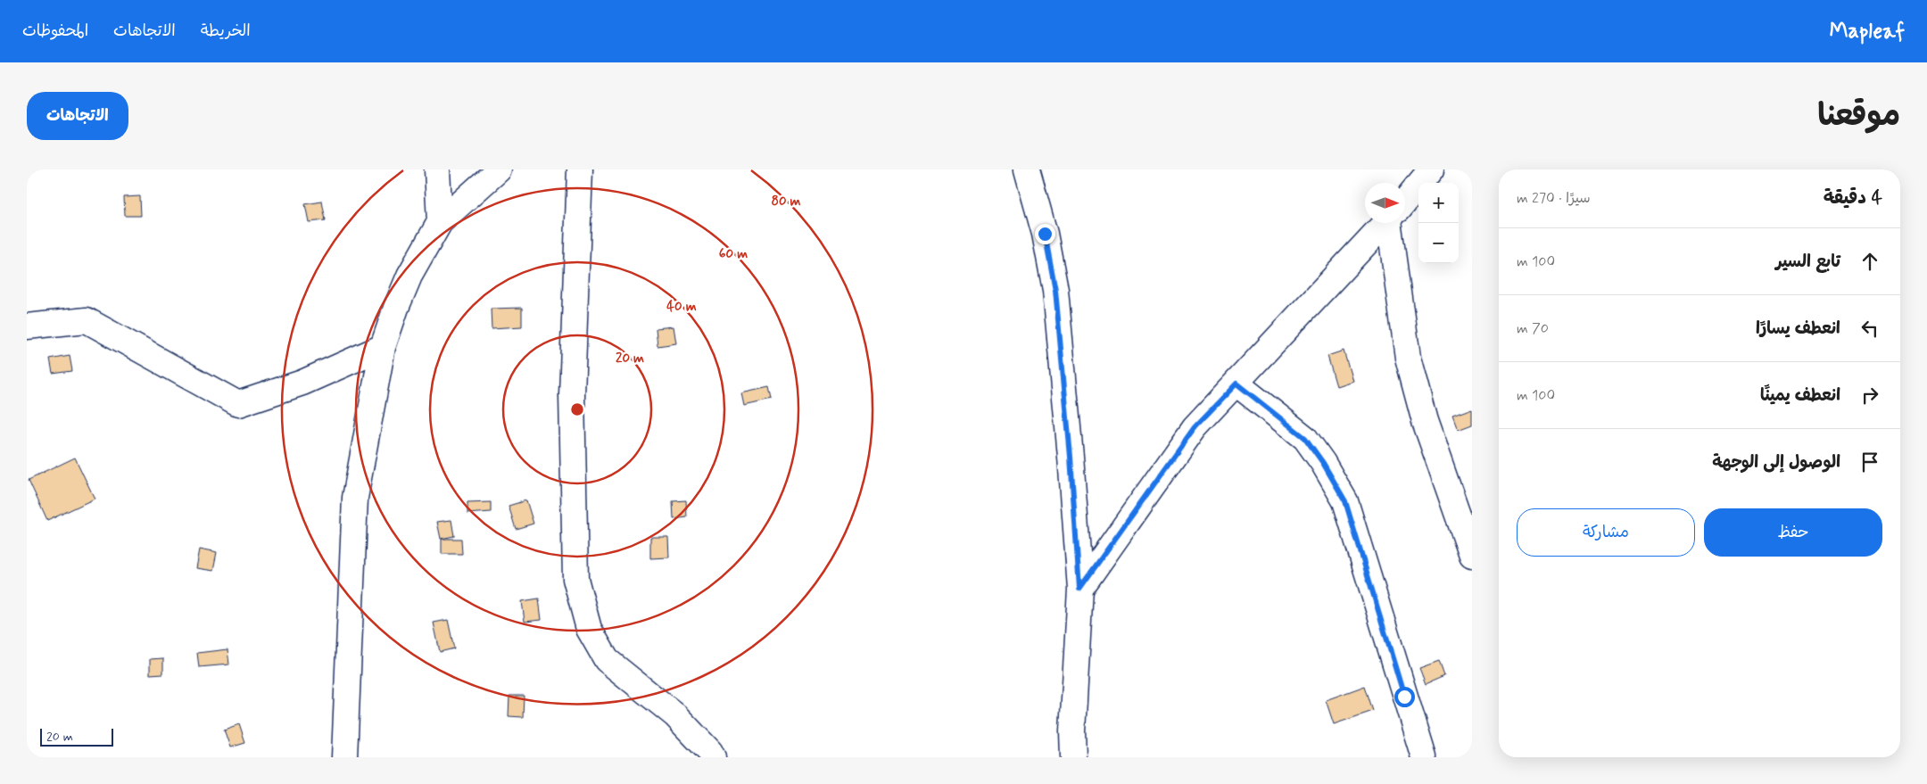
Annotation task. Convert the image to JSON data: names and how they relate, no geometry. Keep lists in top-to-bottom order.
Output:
{
  "scale_bar": "20 m",
  "north": "right",
  "page": {
    "header": "Mapleaf",
    "nav": ["الخريطة", "الاتجاهات", "المحفوظات"],
    "title": "موقعنا",
    "buttons": [
      "الاتجاهات",
      ["حفظ", "مشاركة"]
    ],
    "heading": ["4 دقيقة", "سيرًا · 270 m"],
    "map_buttons": ["+", "−"],
    "list": [
      ["تابع السير", "100 m"],
      ["انعطف يسارًا", "70 m"],
      ["انعطف يمينًا", "100 m"],
      "الوصول إلى الوجهة"
    ],
    "scale": "20 m"
  },
  "rings": [
    "80 m",
    "60 m",
    "40 m",
    "20 m"
  ]
}
